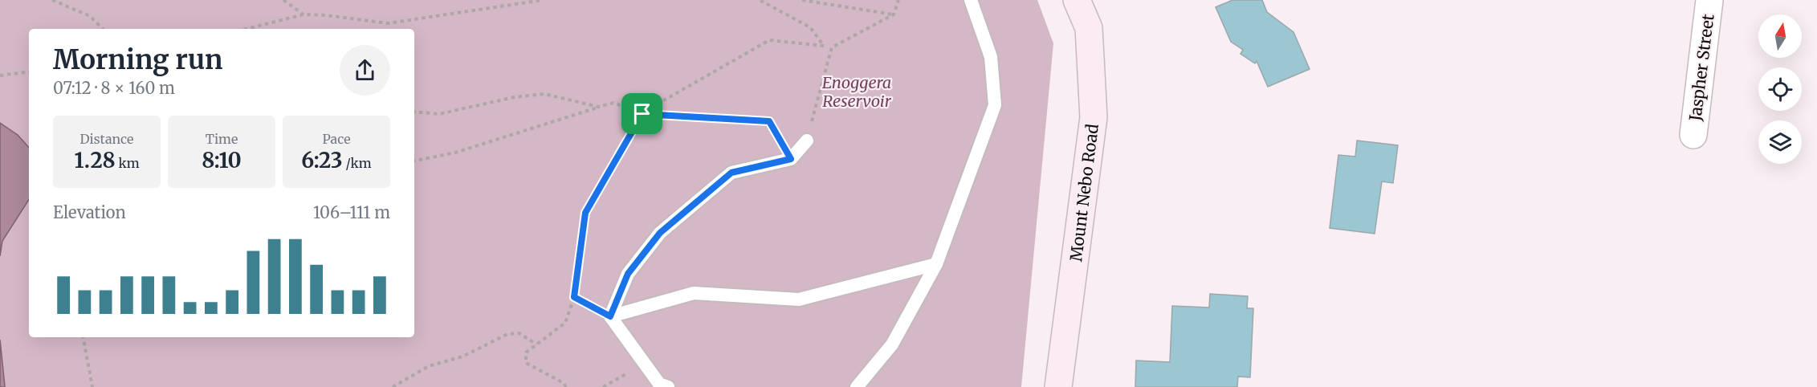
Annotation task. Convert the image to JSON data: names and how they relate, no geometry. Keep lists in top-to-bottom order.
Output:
{
  "streets": {
    "main road": ["Mount Nebo Road"],
    "street": ["Jaspher Street"]
  },
  "parks": ["Enoggera Reservoir"],
  "north": "top",
  "page": {
    "heading": ["Morning run", "07:12 · 8 × 160 m"],
    "stats": [
      ["Distance", "1.28 km"],
      ["Time", "8:10"],
      ["Pace", "6:23 /km"]
    ],
    "chart": ["Elevation", "106–111 m"]
  }
}
